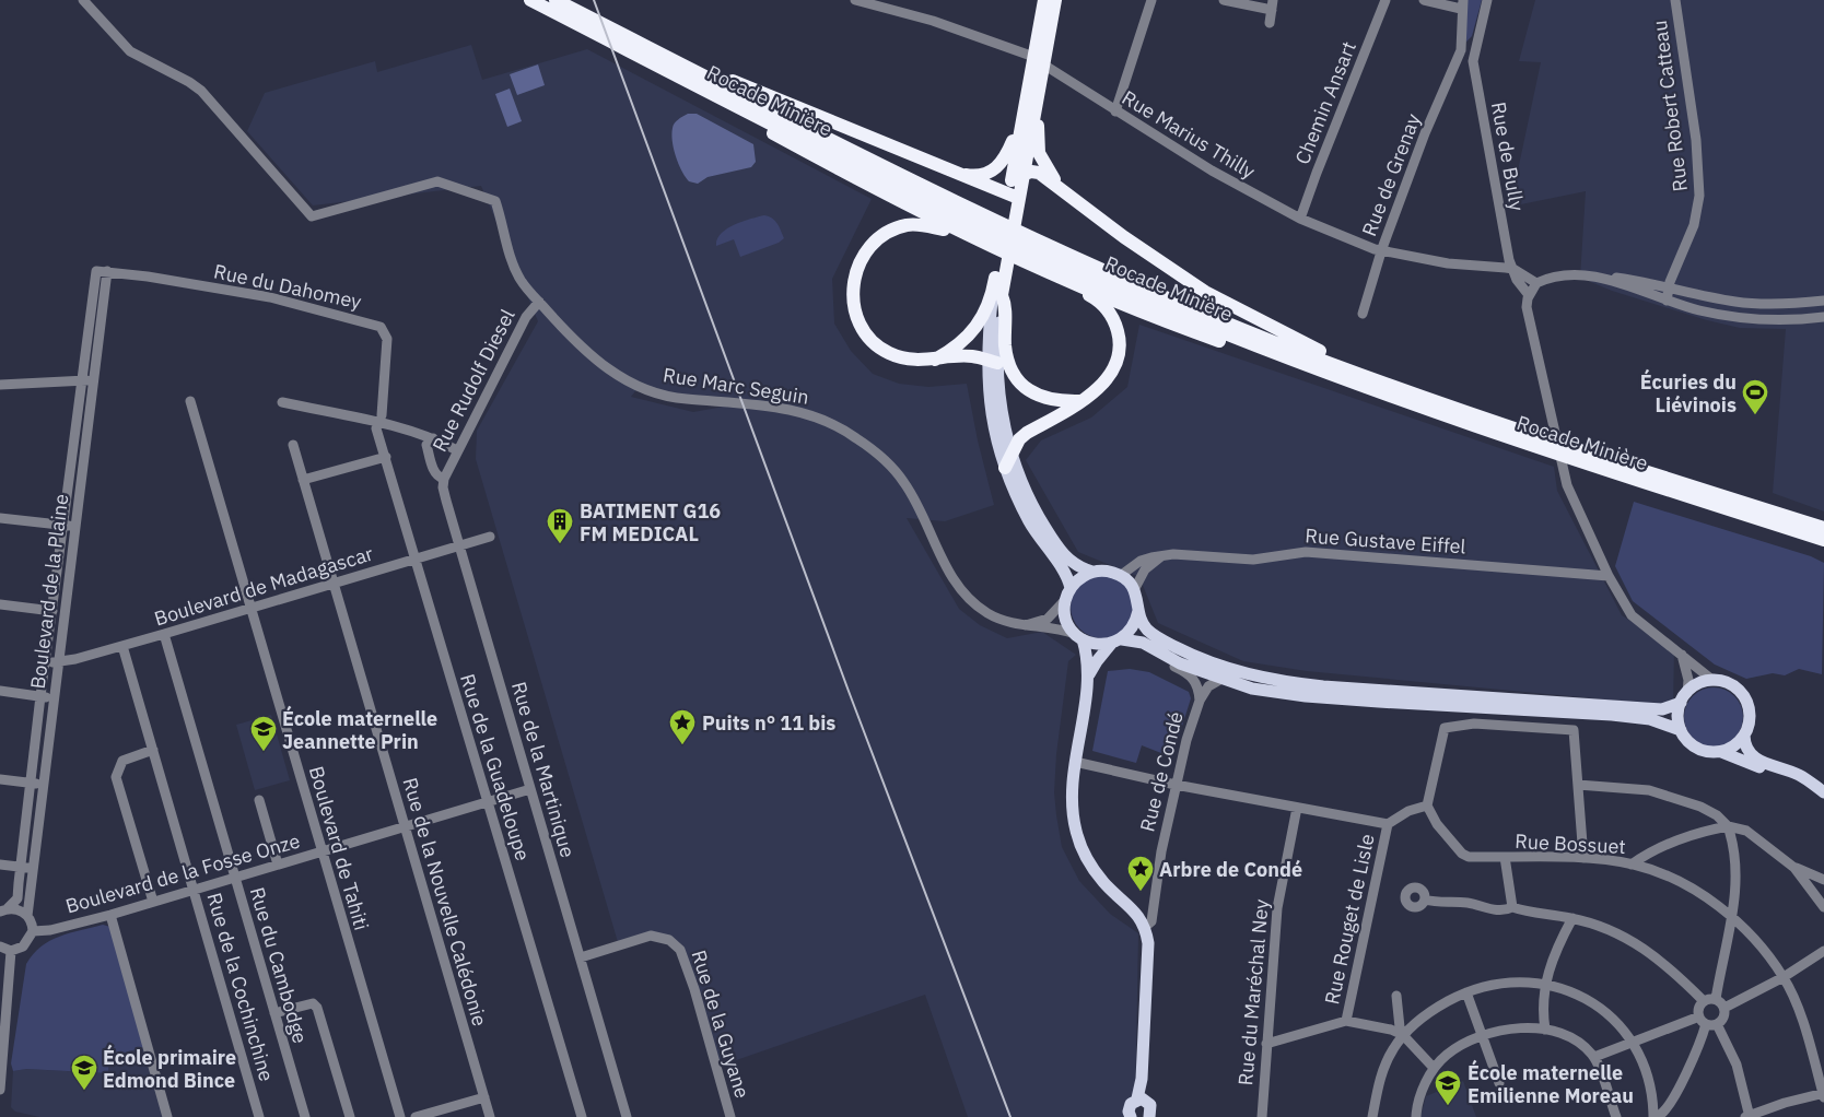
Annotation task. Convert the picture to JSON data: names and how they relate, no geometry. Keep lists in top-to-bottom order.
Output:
{
  "streets": {
    "highway": ["Rocade Minière"],
    "main road": ["Rue de Condé"],
    "street": [
      "Chemin Ansart",
      "Rue Robert Catteau",
      "Rue Marius Thilly",
      "Rue de Bully",
      "Rue de Grenay",
      "Rue du Dahomey",
      "Rue Rudolf Diesel",
      "Rue Marc Seguin",
      "Rue Gustave Eiffel",
      "Boulevard de Madagascar",
      "Boulevard de la Plaine",
      "Rue de la Guadeloupe",
      "Rue de la Martinique",
      "Rue Bossuet",
      "Boulevard de Tahiti",
      "Boulevard de la Fosse Onze",
      "Rue de la Nouvelle Calédonie",
      "Rue Rouget de Lisle",
      "Rue du Cambodge",
      "Rue de la Cochinchine",
      "Rue du Maréchal Ney",
      "Rue de la Guyane"
    ]
  },
  "crossings": [
    ["Chemin Ansart", "Rue Marius Thilly"],
    ["Rue Marius Thilly", "Rue de Bully"],
    ["Rue Marius Thilly", "Rue de Grenay"],
    ["Rue de Bully", "Rue Gustave Eiffel"],
    ["Rue du Dahomey", "Boulevard de la Plaine"],
    ["Rue Rudolf Diesel", "Rue Marc Seguin"],
    ["Rue Rudolf Diesel", "Rue de la Martinique"],
    ["Rue Marc Seguin", "Rue Gustave Eiffel"],
    ["Boulevard de Madagascar", "Boulevard de la Plaine"],
    ["Boulevard de Madagascar", "Rue de la Guadeloupe"],
    ["Boulevard de Madagascar", "Rue de la Martinique"],
    ["Boulevard de Madagascar", "Boulevard de Tahiti"],
    ["Boulevard de Madagascar", "Rue de la Nouvelle Calédonie"],
    ["Boulevard de Madagascar", "Rue du Cambodge"],
    ["Boulevard de Madagascar", "Rue de la Cochinchine"],
    ["Rue de la Guadeloupe", "Boulevard de la Fosse Onze"],
    ["Rue de la Martinique", "Boulevard de la Fosse Onze"],
    ["Rue de la Martinique", "Rue de la Guyane"],
    ["Boulevard de Tahiti", "Boulevard de la Fosse Onze"],
    ["Boulevard de la Fosse Onze", "Rue de la Nouvelle Calédonie"],
    ["Boulevard de la Fosse Onze", "Rue du Cambodge"],
    ["Boulevard de la Fosse Onze", "Rue de la Cochinchine"]
  ],
  "places": {
    "sports": ["Écuries du Liévinois"],
    "building": ["BATIMENT G16 FM MEDICAL"],
    "place": ["Puits n° 11 bis", "Arbre de Condé"],
    "school or university": ["École maternelle Jeannette Prin", "École primaire Edmond Bince", "École maternelle Emilienne Moreau"]
  }
}
